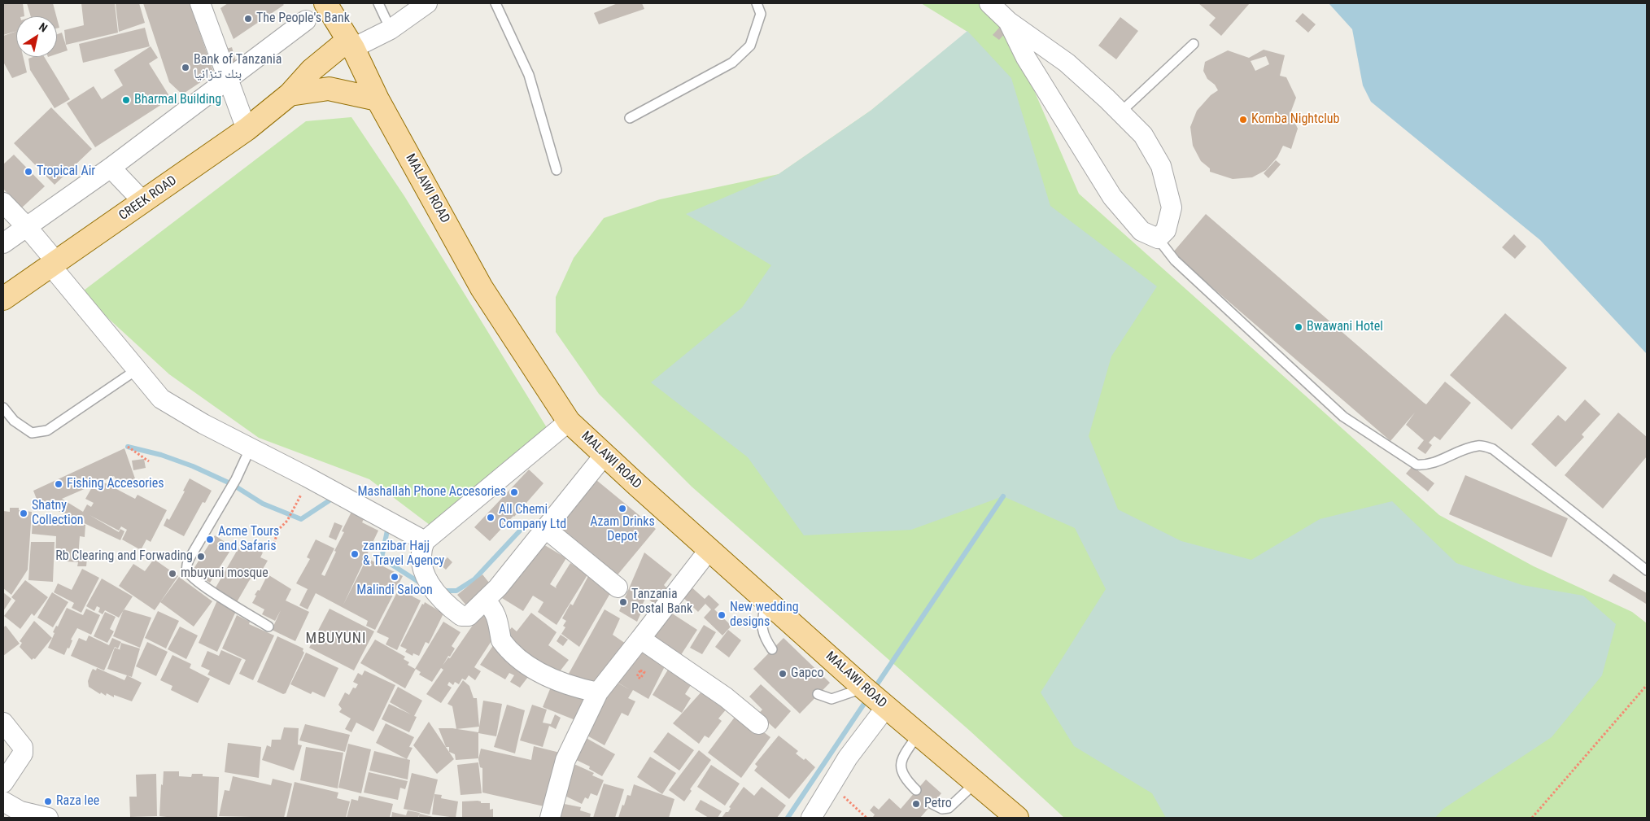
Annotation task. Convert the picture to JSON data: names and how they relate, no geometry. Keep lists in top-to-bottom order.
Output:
{
  "streets": {
    "main road": ["MALAWI ROAD", "CREEK ROAD"]
  },
  "crossings": [
    ["MALAWI ROAD", "CREEK ROAD"]
  ],
  "districts": ["MBUYUNI"],
  "places": [
    "The People's Bank",
    "Bank of Tanzania بنك تنزانيا",
    "Bharmal Building",
    "Komba Nightclub",
    "Tropical Air",
    "Bwawani Hotel",
    "Fishing Accesories",
    "Mashallah Phone Accesories",
    "Azam Drinks Depot",
    "Shatny Collection",
    "All Chemi Company Ltd",
    "Acme Tours and Safaris",
    "zanzibar Hajj & Travel Agency",
    "Rb Clearing and Forwading",
    "mbuyuni mosque",
    "Malindi Saloon",
    "Tanzania Postal Bank",
    "New wedding designs",
    "Gapco",
    "Raza lee",
    "Petro"
  ],
  "north": "top right"
}
